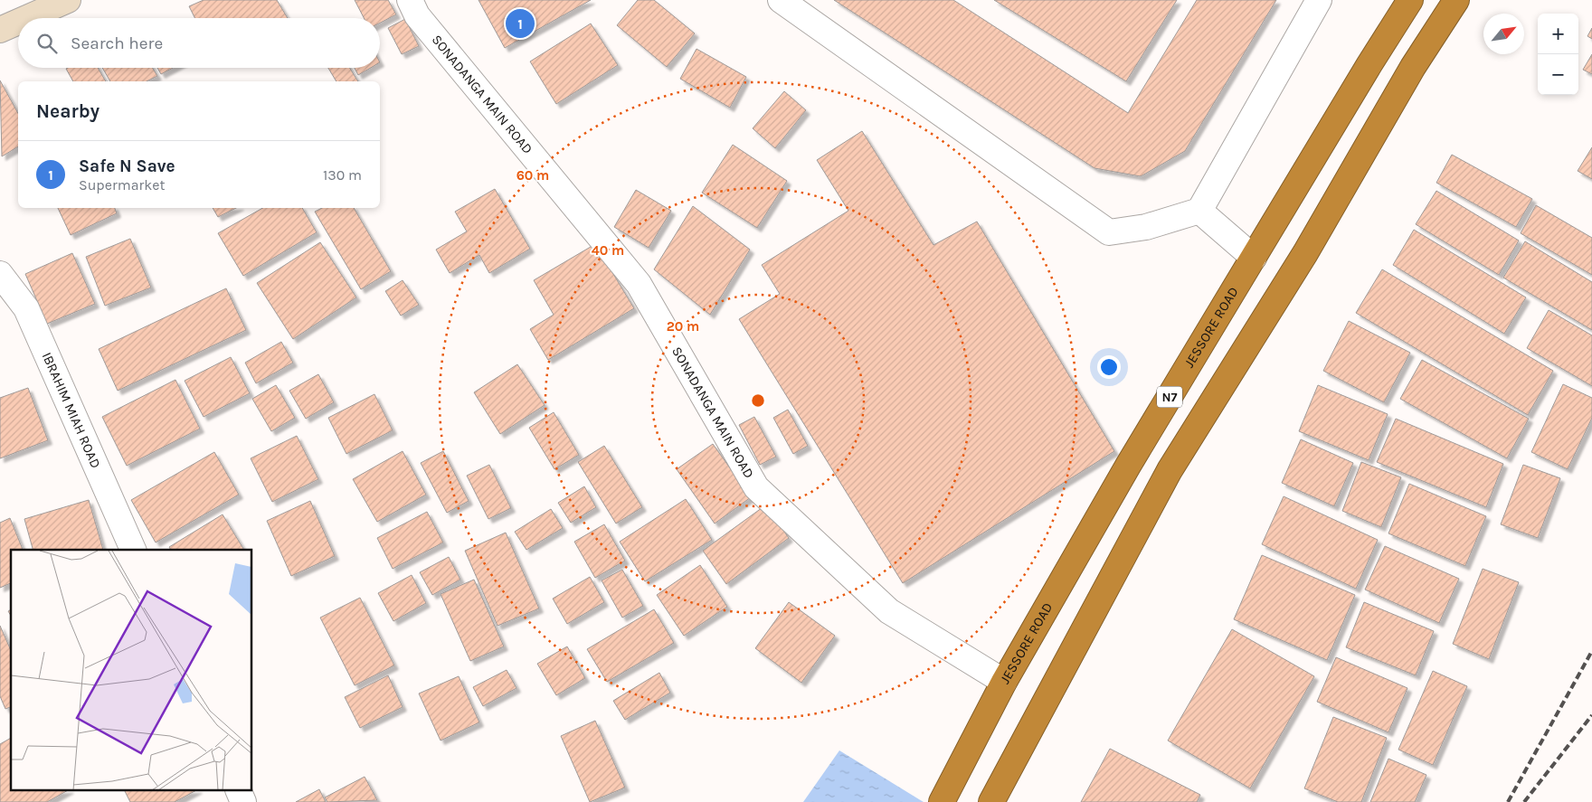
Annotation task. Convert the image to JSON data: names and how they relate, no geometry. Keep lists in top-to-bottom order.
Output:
{
  "streets": {
    "highway": ["JESSORE ROAD", "N7"],
    "street": ["SONADANGA MAIN ROAD", "IBRAHIM MIAH ROAD"]
  },
  "crossings": [
    ["SONADANGA MAIN ROAD", "JESSORE ROAD"]
  ],
  "north": "top right",
  "page": {
    "pins": "1",
    "map_buttons": ["+", "−"],
    "search": "Search here",
    "heading": "Nearby",
    "list": [
      {
        "mark": "1",
        "name": "Safe N Save",
        "note": "Supermarket",
        "value": "130 m"
      }
    ]
  },
  "rings": ["60 m", "40 m", "20 m"]
}
